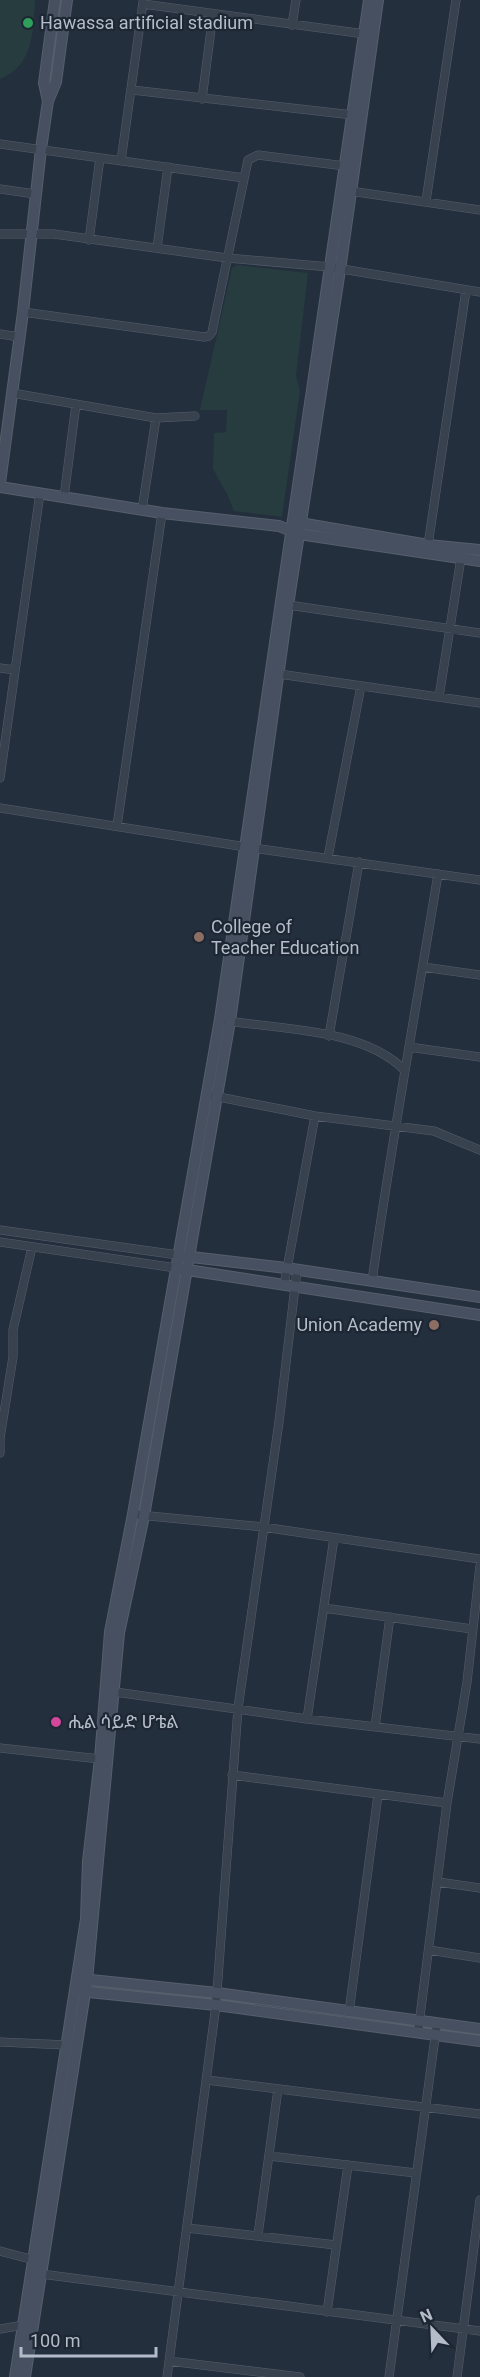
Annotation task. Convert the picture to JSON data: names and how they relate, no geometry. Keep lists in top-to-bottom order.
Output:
{
  "places": [
    "Hawassa artificial stadium",
    "College of Teacher Education",
    "Union Academy",
    "ሒል ሳይድ ሆቴል"
  ],
  "scale_bar": "100 m",
  "north": "top left"
}
